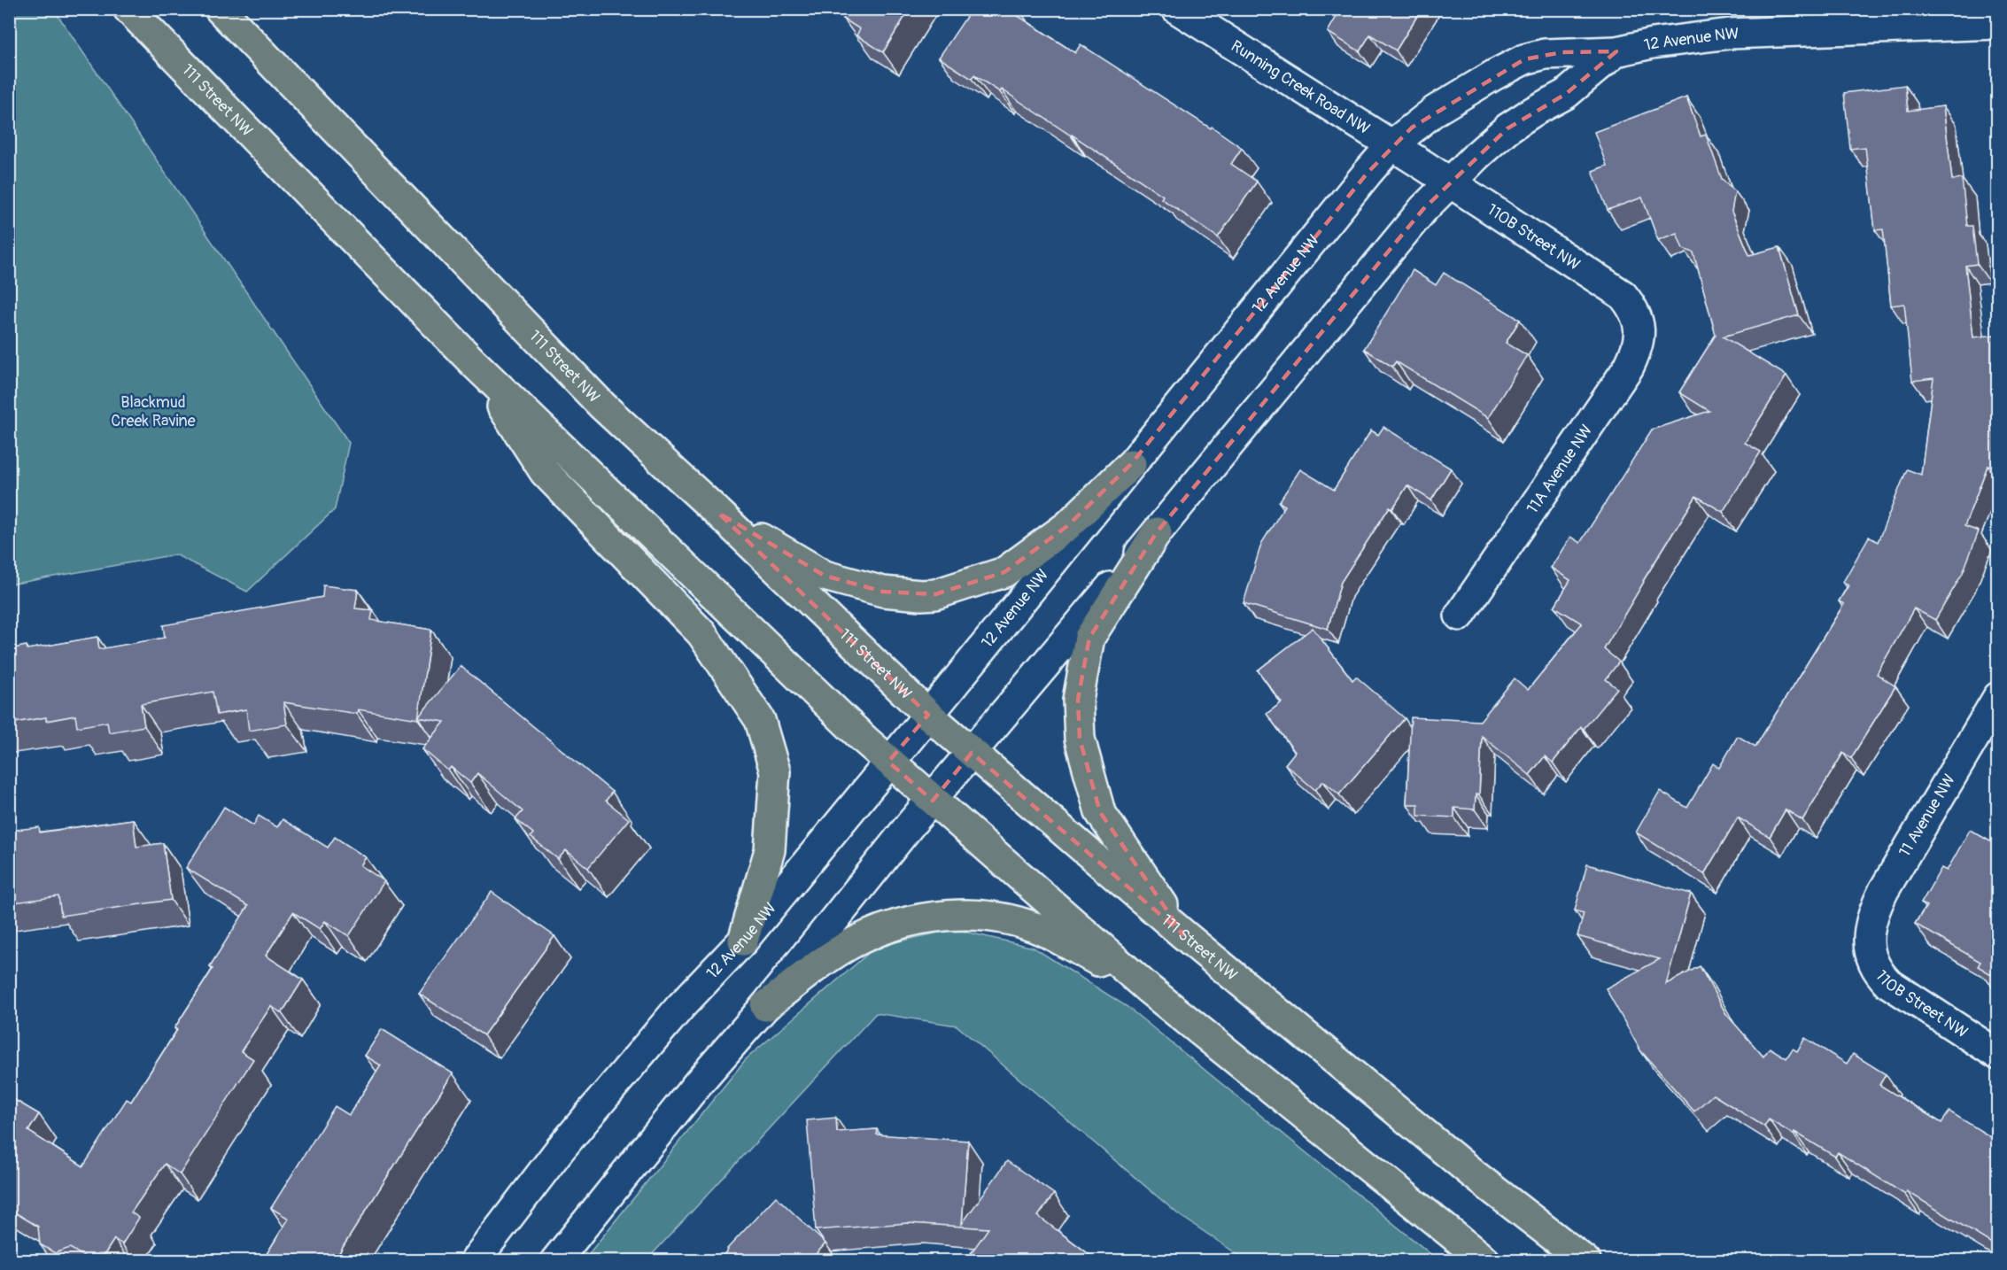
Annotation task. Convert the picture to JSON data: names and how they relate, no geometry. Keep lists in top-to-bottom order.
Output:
{
  "streets": {
    "main road": ["111 Street NW"],
    "street": [
      "12 Avenue NW",
      "Running Creek Road NW",
      "110B Street NW",
      "11A Avenue NW",
      "11 Avenue NW"
    ]
  },
  "crossings": [
    ["12 Avenue NW", "Running Creek Road NW"],
    ["12 Avenue NW", "111 Street NW"],
    ["12 Avenue NW", "110B Street NW"],
    ["Running Creek Road NW", "110B Street NW"],
    ["110B Street NW", "11A Avenue NW"],
    ["110B Street NW", "11 Avenue NW"]
  ],
  "parks": ["Blackmud Creek Ravine"]
}
